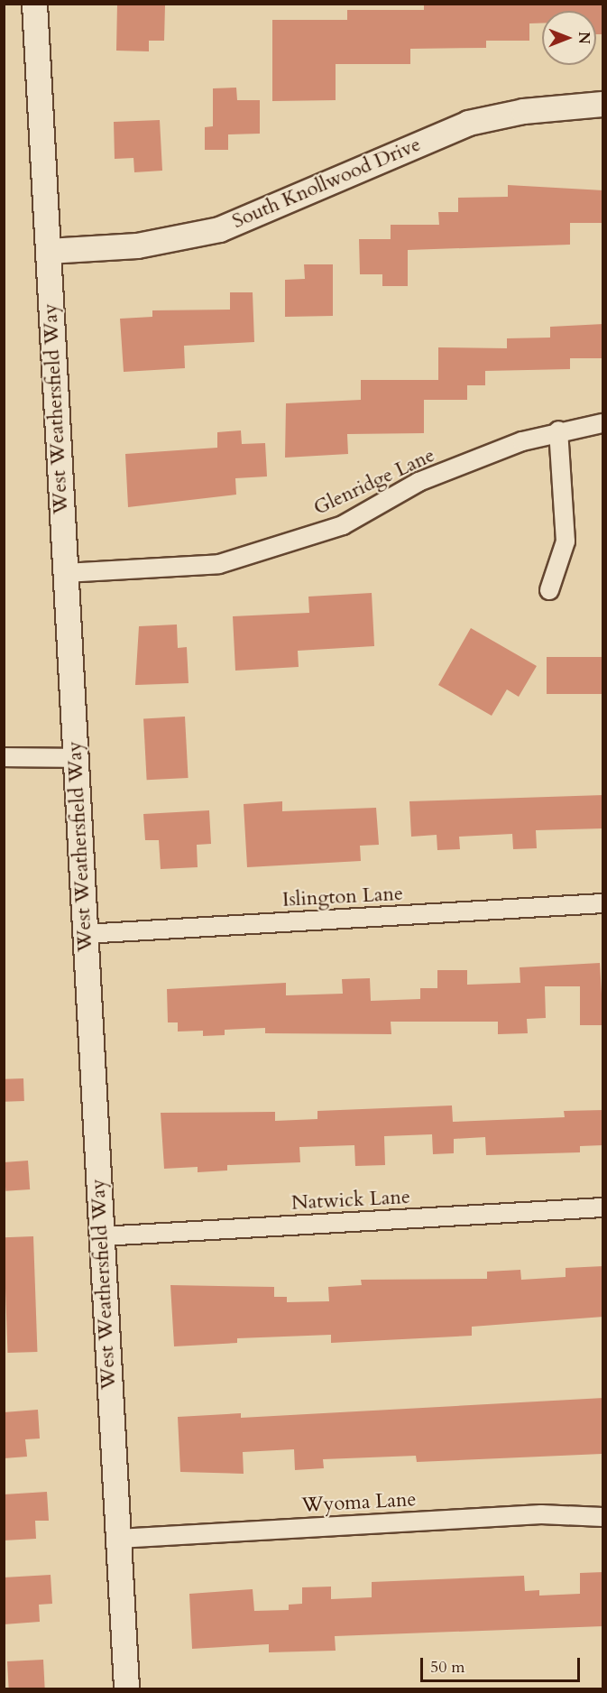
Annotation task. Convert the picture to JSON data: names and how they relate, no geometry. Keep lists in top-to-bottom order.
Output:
{
  "streets": {
    "street": [
      "South Knollwood Drive",
      "West Weathersfield Way",
      "Glenridge Lane",
      "Islington Lane",
      "Natwick Lane",
      "Wyoma Lane"
    ]
  },
  "crossings": [
    ["South Knollwood Drive", "West Weathersfield Way"],
    ["West Weathersfield Way", "Glenridge Lane"],
    ["West Weathersfield Way", "Islington Lane"],
    ["West Weathersfield Way", "Natwick Lane"],
    ["West Weathersfield Way", "Wyoma Lane"]
  ],
  "scale_bar": "50 m",
  "north": "right"
}
